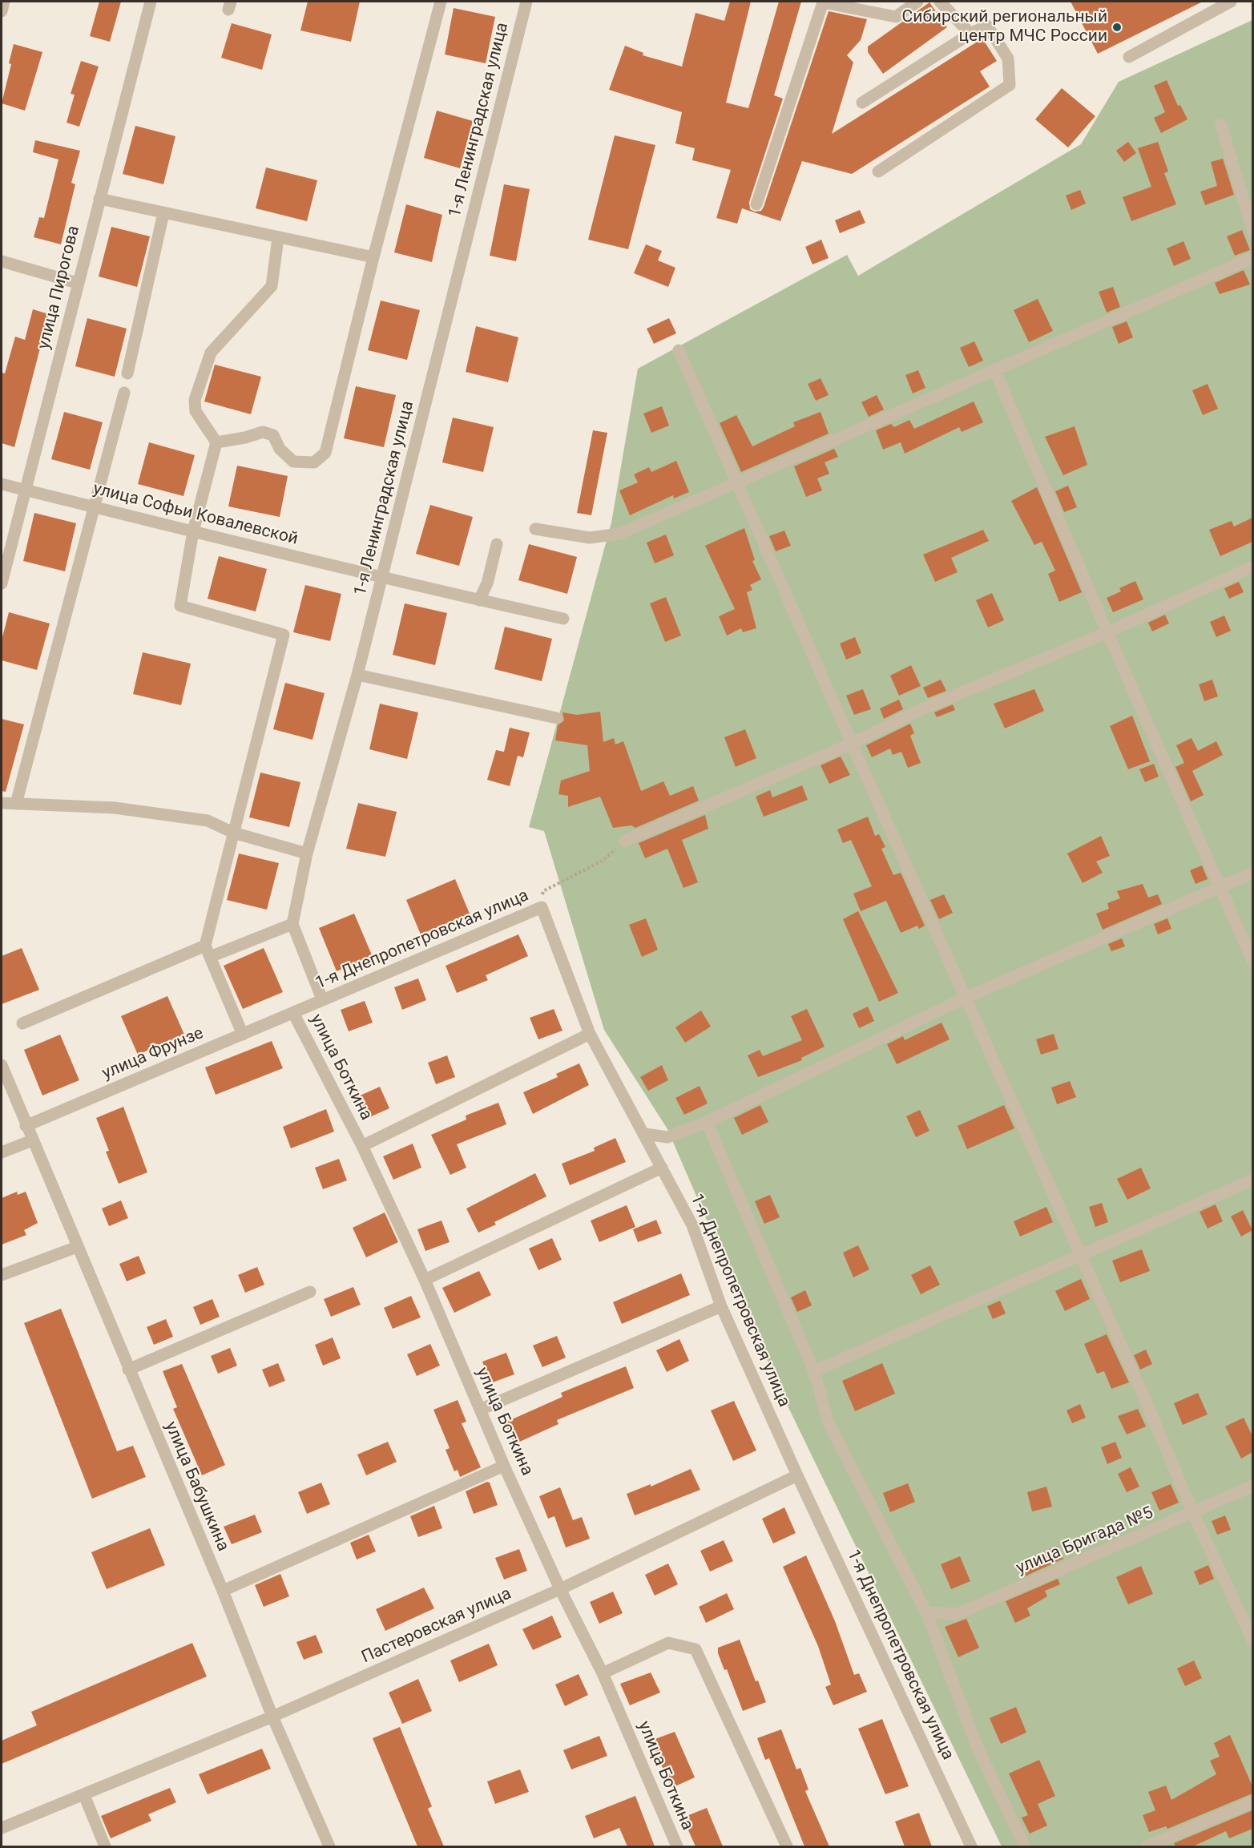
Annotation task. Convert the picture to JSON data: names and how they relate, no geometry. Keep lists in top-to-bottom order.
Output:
{
  "streets": {
    "street": [
      "1-я Ленинградская улица",
      "улица Пирогова",
      "улица Софьи Ковалевской",
      "1-я Днепропетровская улица",
      "улица Фрунзе",
      "улица Боткина",
      "улица Бабушкина",
      "улица Бригада №5",
      "Пастеровская улица"
    ]
  },
  "crossings": [
    ["1-я Ленинградская улица", "улица Софьи Ковалевской"],
    ["улица Пирогова", "улица Софьи Ковалевской"],
    ["1-я Днепропетровская улица", "улица Фрунзе"],
    ["1-я Днепропетровская улица", "улица Боткина"],
    ["1-я Днепропетровская улица", "Пастеровская улица"],
    ["улица Фрунзе", "улица Боткина"],
    ["улица Боткина", "Пастеровская улица"],
    ["улица Бабушкина", "Пастеровская улица"]
  ],
  "places": ["Сибирский региональный центр МЧС России"]
}
